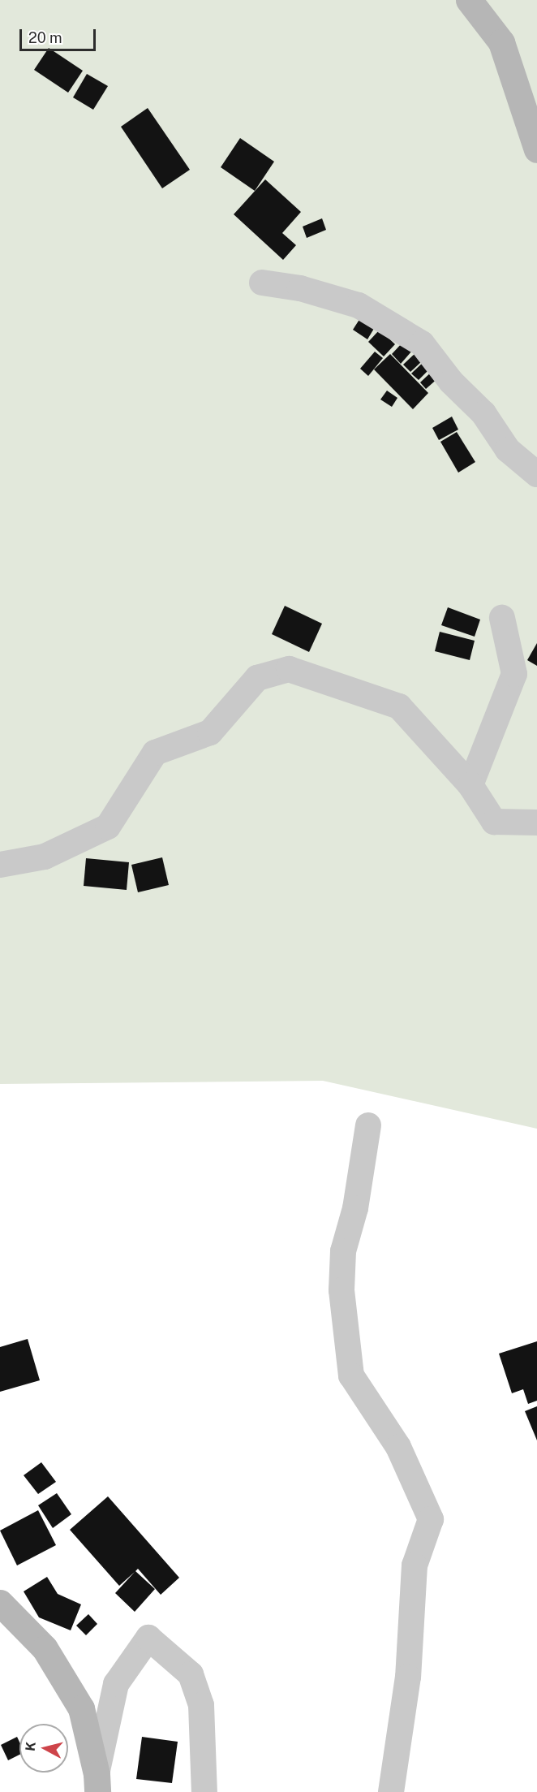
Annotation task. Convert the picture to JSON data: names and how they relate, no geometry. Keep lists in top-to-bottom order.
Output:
{
  "scale_bar": "20 m",
  "north": "left"
}
